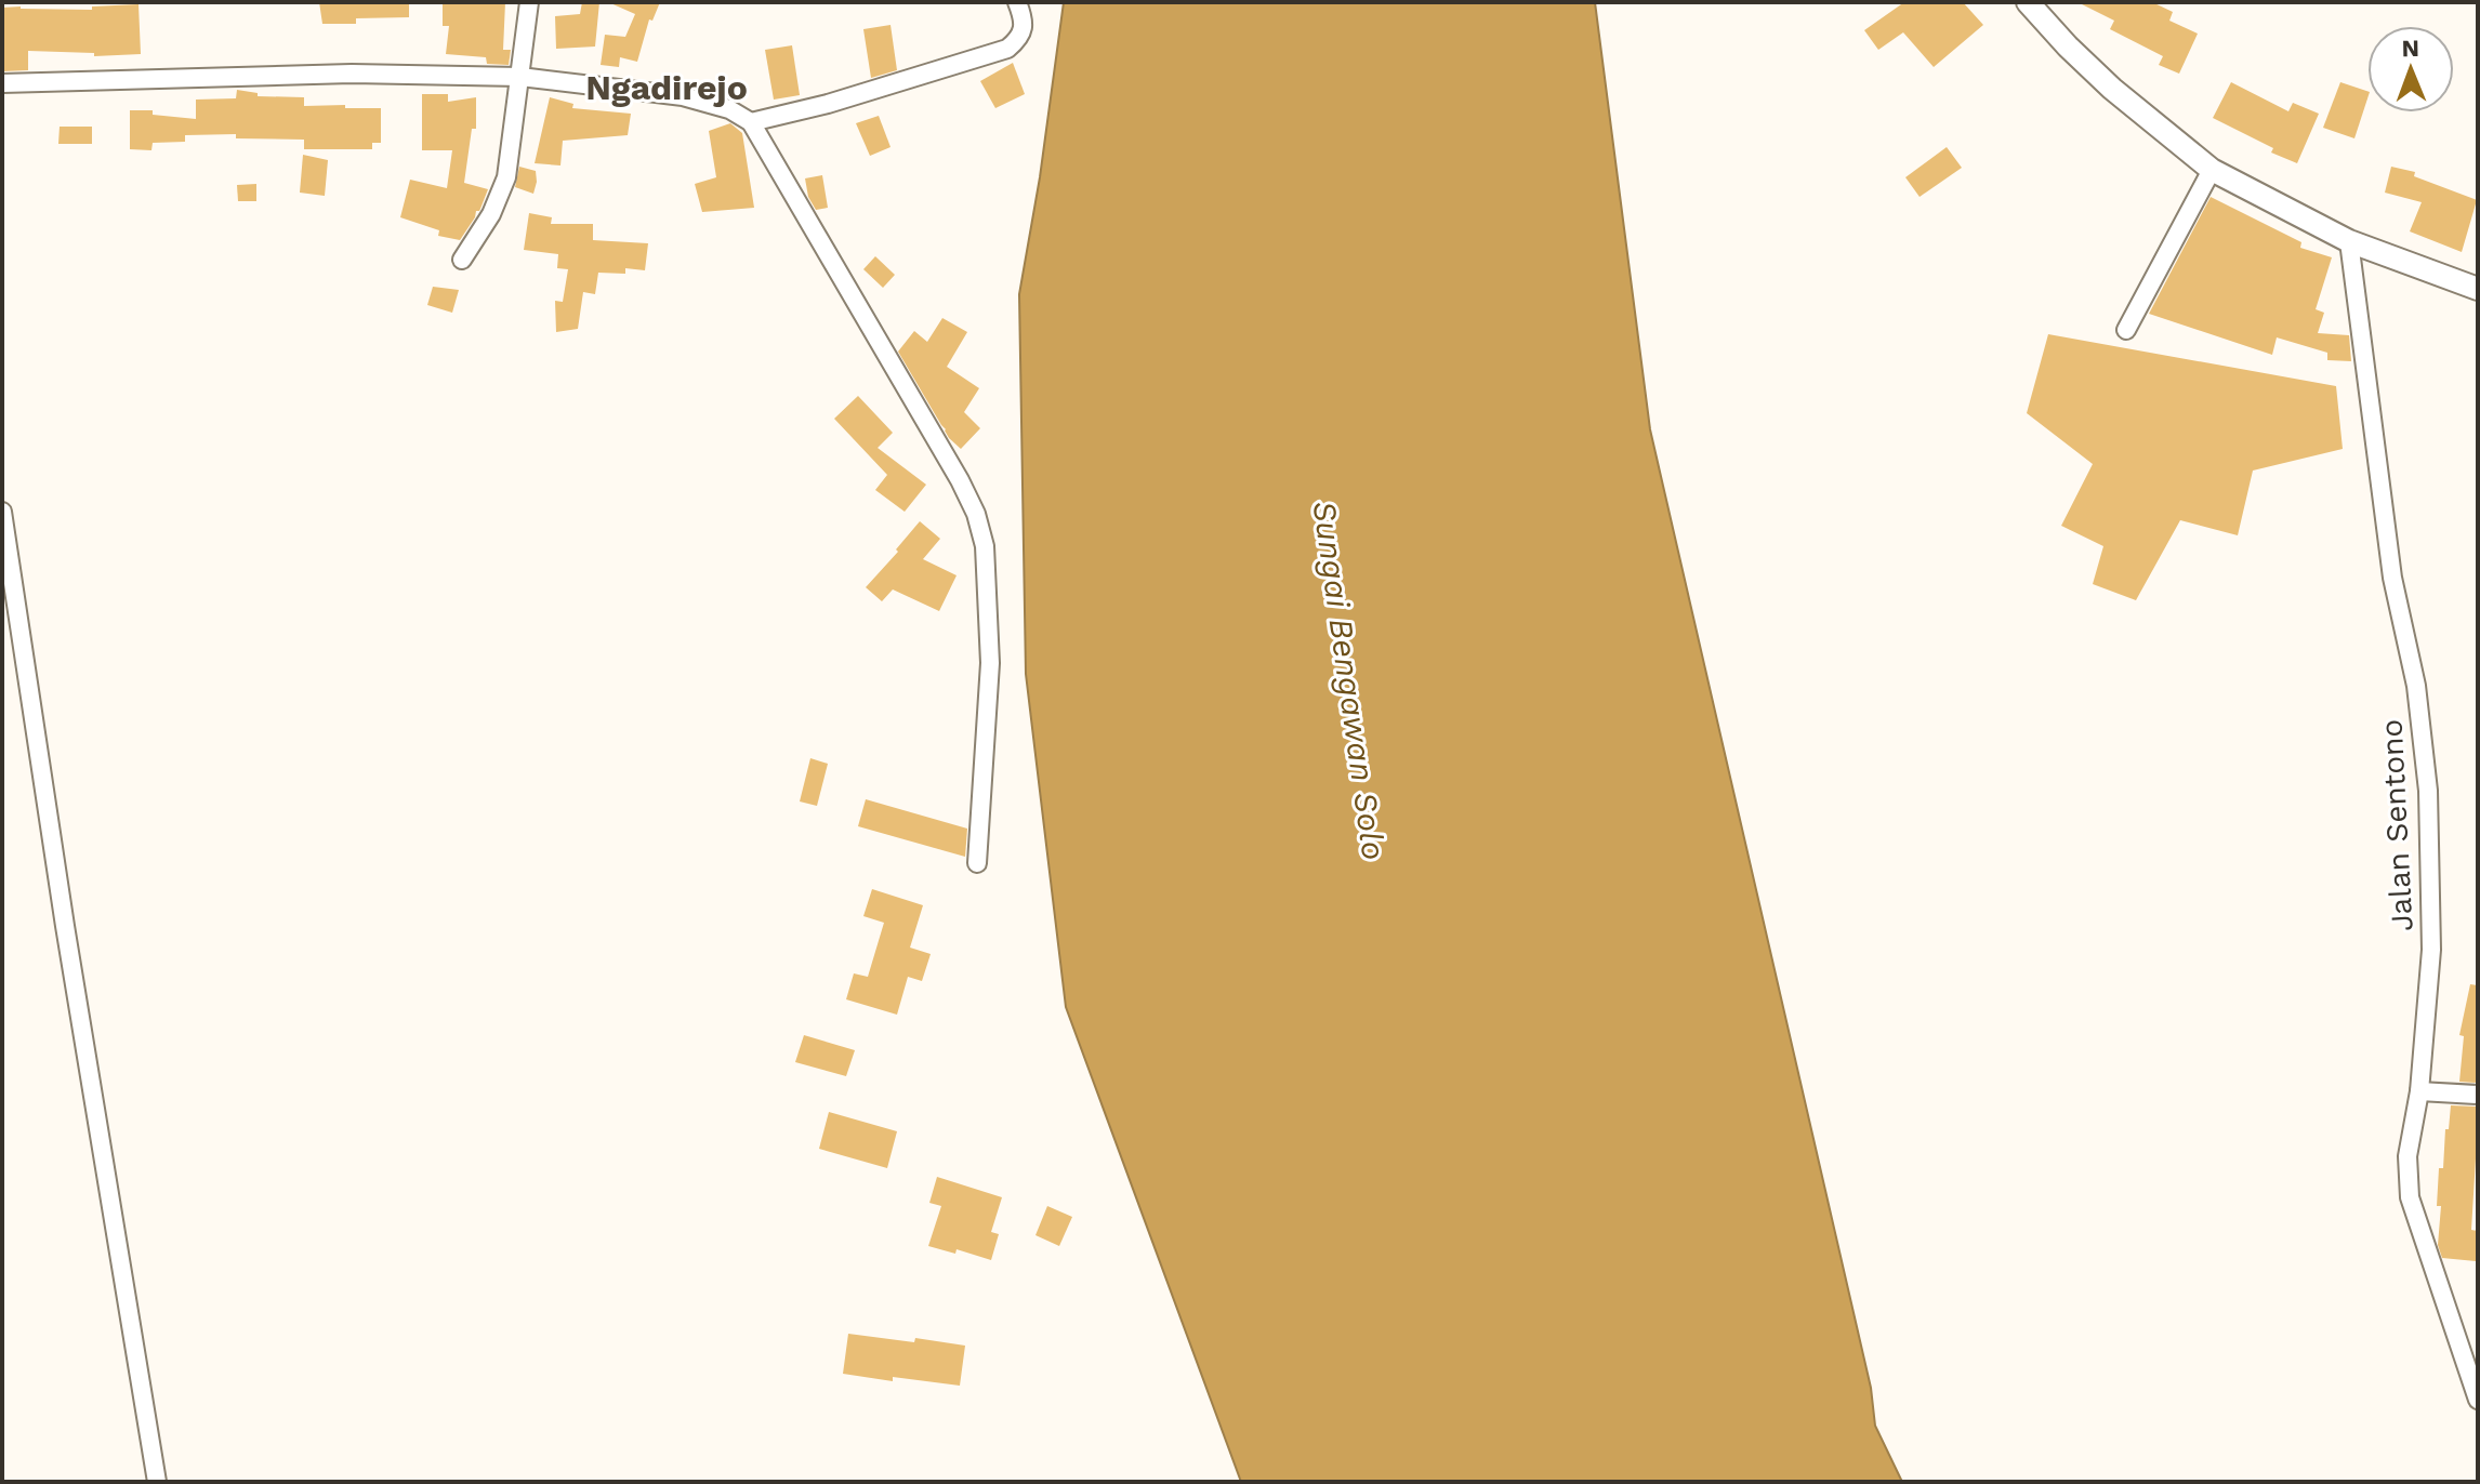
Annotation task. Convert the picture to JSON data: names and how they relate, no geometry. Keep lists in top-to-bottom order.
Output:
{
  "streets": {
    "street": ["Jalan Sentono"]
  },
  "districts": ["Ngadirejo"],
  "water": ["Sungai Bengawan Solo"],
  "north": "top"
}
